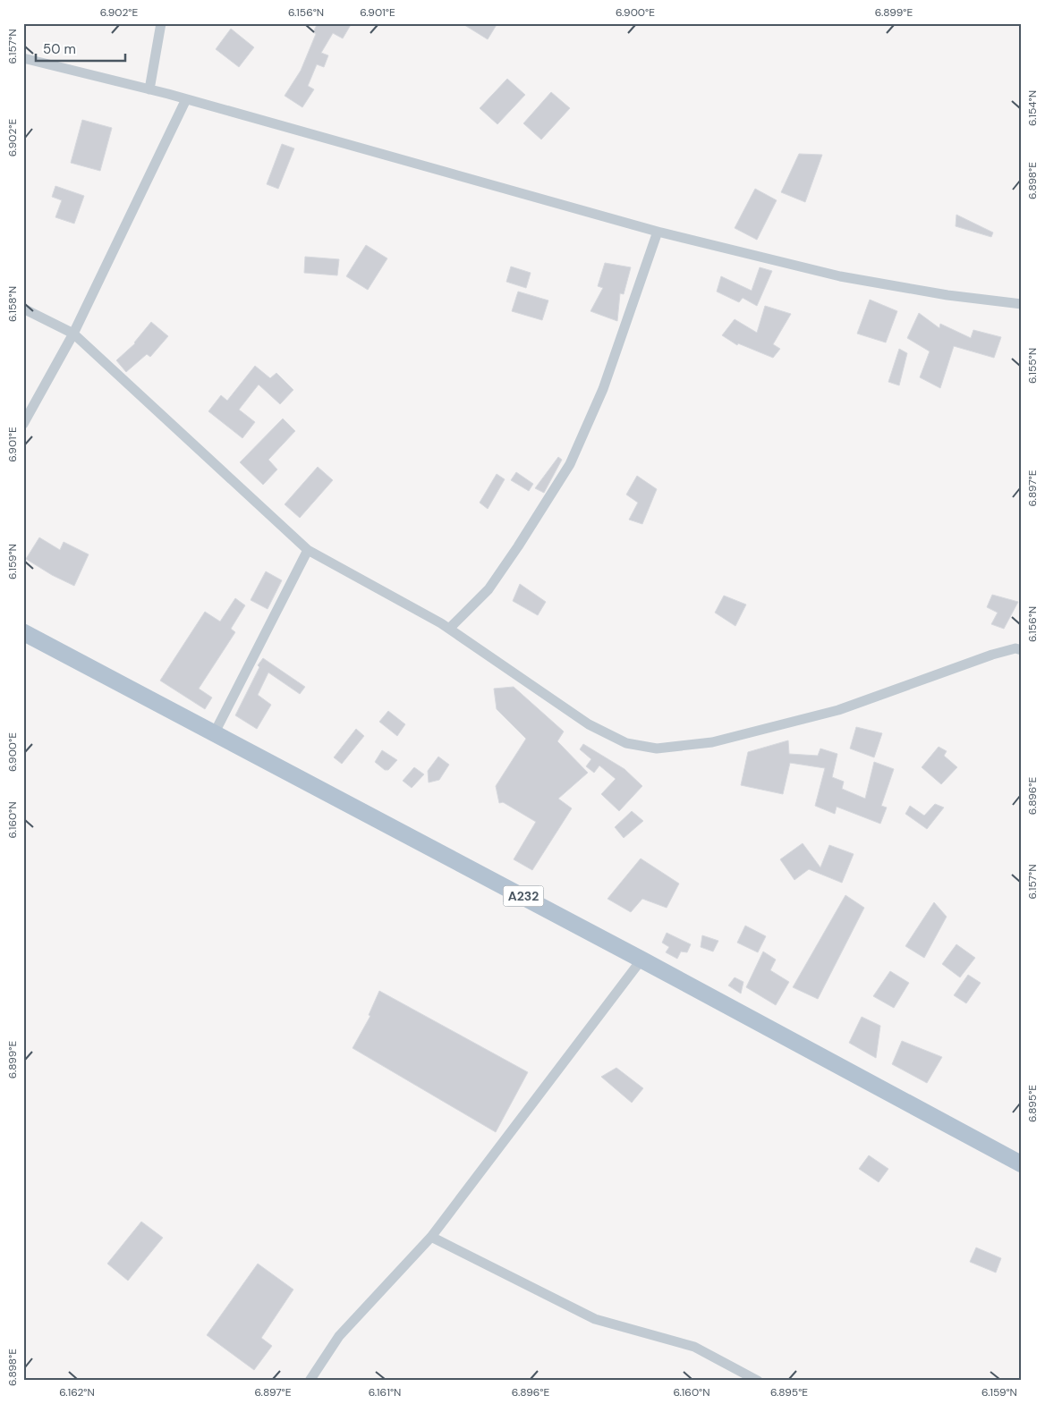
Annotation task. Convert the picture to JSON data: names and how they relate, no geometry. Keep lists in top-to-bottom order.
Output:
{
  "streets": {
    "main road": ["A232"]
  },
  "scale_bar": "50 m",
  "coordinates": [
    "6.902°E",
    "6.156°N",
    "6.901°E",
    "6.900°E",
    "6.899°E",
    "6.157°N",
    "6.154°N",
    "6.898°E",
    "6.158°N",
    "6.155°N",
    "6.897°E",
    "6.159°N",
    "6.896°E",
    "6.160°N",
    "6.895°E",
    "6.162°N",
    "6.161°N"
  ]
}
